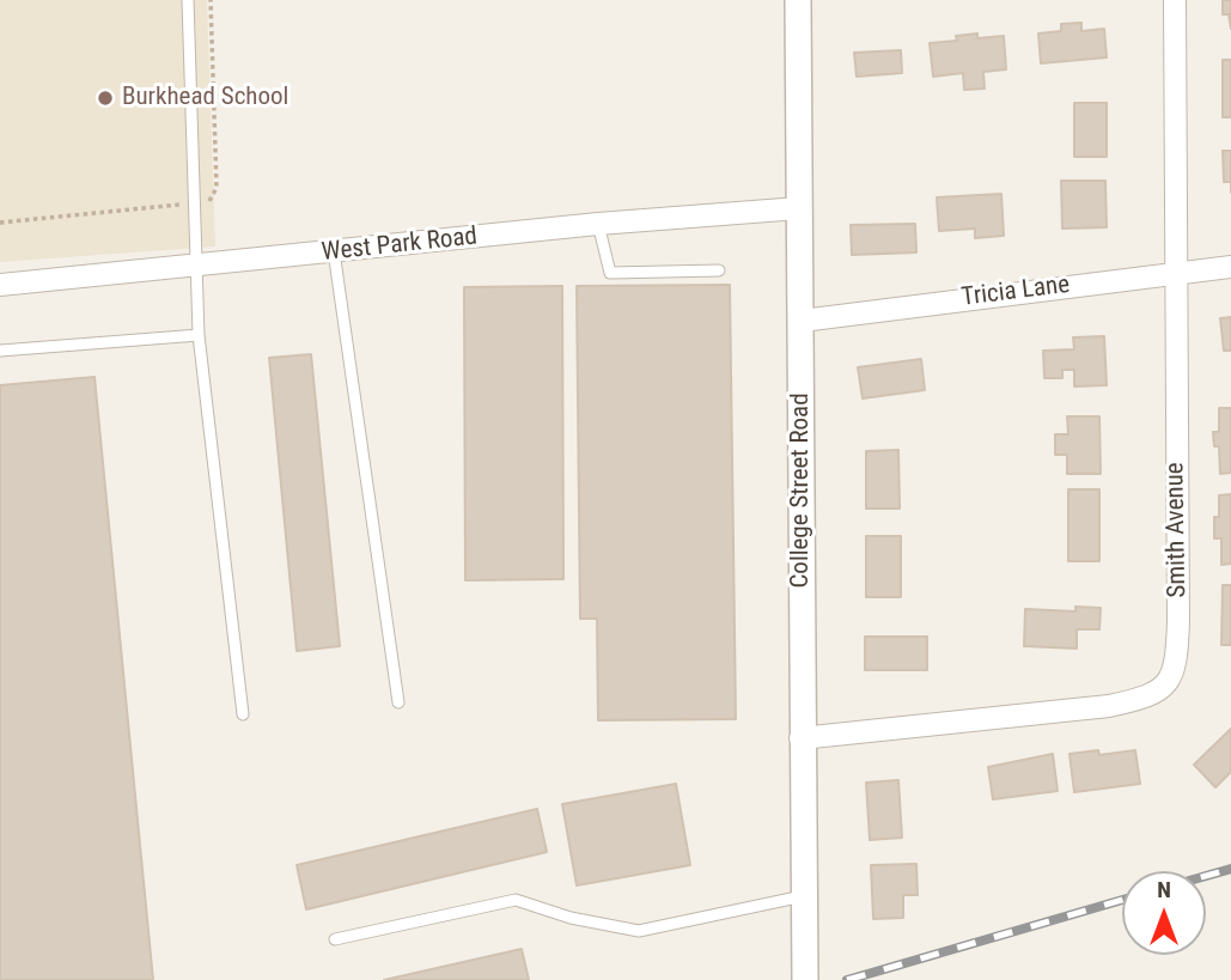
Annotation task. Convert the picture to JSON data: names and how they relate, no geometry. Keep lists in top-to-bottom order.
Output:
{
  "streets": {
    "street": [
      "West Park Road",
      "Tricia Lane",
      "College Street Road",
      "Smith Avenue"
    ]
  },
  "crossings": [
    ["West Park Road", "College Street Road"],
    ["Tricia Lane", "College Street Road"],
    ["Tricia Lane", "Smith Avenue"],
    ["College Street Road", "Smith Avenue"]
  ],
  "places": ["Burkhead School"],
  "north": "top"
}
